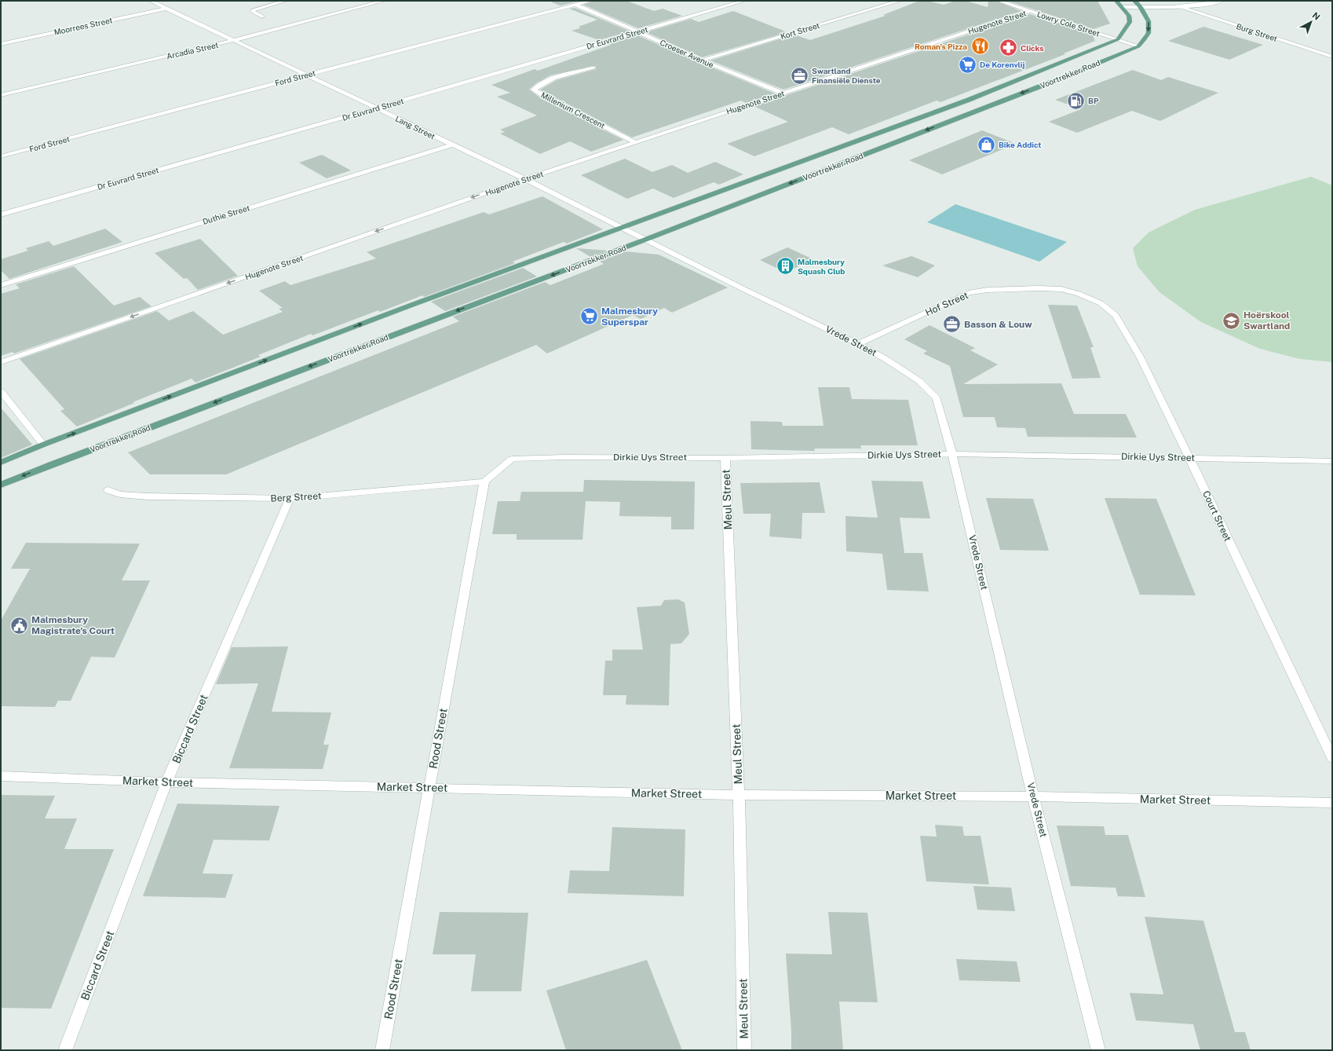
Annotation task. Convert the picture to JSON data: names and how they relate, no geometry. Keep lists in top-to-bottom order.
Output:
{
  "streets": {
    "main road": ["Voortrekker Road"],
    "street": [
      "Hugenote Street",
      "Lowry Cole Street",
      "Moorrees Street",
      "Kort Street",
      "Burg Street",
      "Dr Euvrard Street",
      "Arcadia Street",
      "Croeser Avenue",
      "Ford Street",
      "Millenium Crescent",
      "Lang Street",
      "Duthie Street",
      "Hof Street",
      "Vrede Street",
      "Dirkie Uys Street",
      "Berg Street",
      "Meul Street",
      "Court Street",
      "Biccard Street",
      "Rood Street",
      "Market Street"
    ]
  },
  "crossings": [
    ["Hugenote Street", "Lowry Cole Street"],
    ["Hugenote Street", "Croeser Avenue"],
    ["Hugenote Street", "Millenium Crescent"],
    ["Hugenote Street", "Lang Street"],
    ["Lowry Cole Street", "Voortrekker Road"],
    ["Moorrees Street", "Lang Street"],
    ["Kort Street", "Croeser Avenue"],
    ["Dr Euvrard Street", "Croeser Avenue"],
    ["Dr Euvrard Street", "Lang Street"],
    ["Arcadia Street", "Lang Street"],
    ["Croeser Avenue", "Ford Street"],
    ["Voortrekker Road", "Lang Street"],
    ["Voortrekker Road", "Vrede Street"],
    ["Ford Street", "Lang Street"],
    ["Lang Street", "Duthie Street"],
    ["Lang Street", "Vrede Street"],
    ["Hof Street", "Vrede Street"],
    ["Hof Street", "Court Street"],
    ["Vrede Street", "Dirkie Uys Street"],
    ["Vrede Street", "Market Street"],
    ["Dirkie Uys Street", "Berg Street"],
    ["Dirkie Uys Street", "Meul Street"],
    ["Dirkie Uys Street", "Court Street"],
    ["Dirkie Uys Street", "Rood Street"],
    ["Berg Street", "Biccard Street"],
    ["Berg Street", "Rood Street"],
    ["Meul Street", "Market Street"],
    ["Biccard Street", "Market Street"],
    ["Rood Street", "Market Street"]
  ],
  "one_way": ["Hugenote Street"],
  "places": {
    "restaurant": ["Roman's Pizza"],
    "pharmacy": ["Clicks"],
    "supermarket": ["De Korenvlij", "Malmesbury Superspar"],
    "office": ["Swartland Finansiële Dienste", "Basson & Louw"],
    "fuel station": ["BP"],
    "shop": ["Bike Addict"],
    "building": ["Malmesbury Squash Club"],
    "school or university": ["Hoërskool Swartland"],
    "public building": ["Malmesbury Magistrate's Court"]
  },
  "north": "top right"
}
